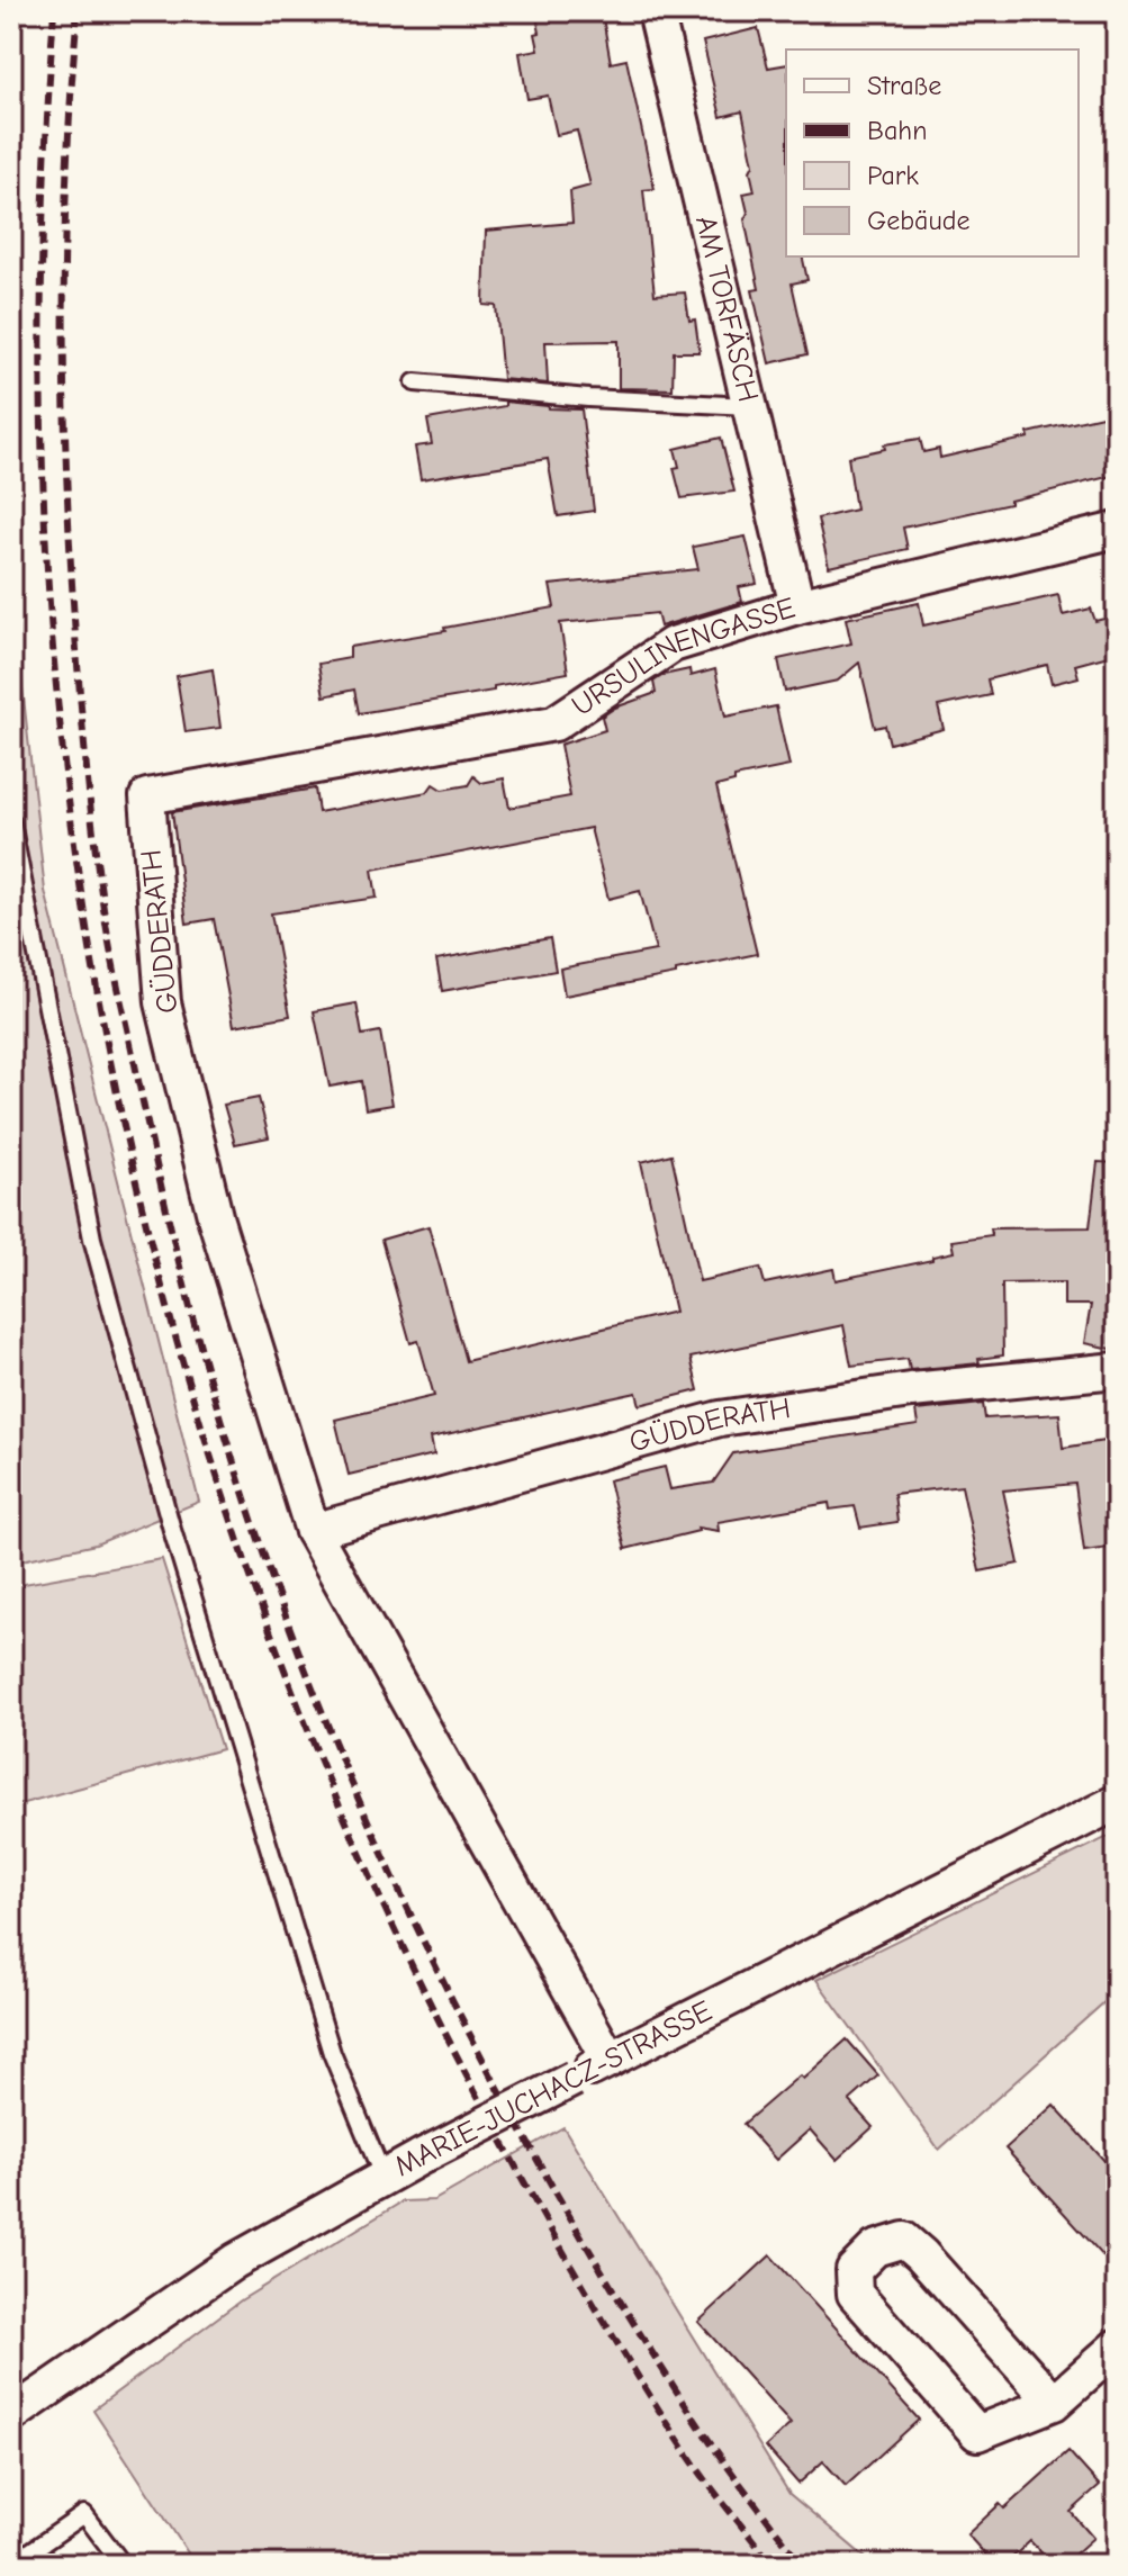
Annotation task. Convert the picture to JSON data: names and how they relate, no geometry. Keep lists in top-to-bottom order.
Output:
{
  "streets": {
    "street": [
      "AM TORFÄSCH",
      "URSULINENGASSE",
      "GÜDDERATH",
      "MARIE-JUCHACZ-STRASSE"
    ]
  },
  "crossings": [
    ["AM TORFÄSCH", "URSULINENGASSE"],
    ["URSULINENGASSE", "GÜDDERATH"],
    ["GÜDDERATH", "MARIE-JUCHACZ-STRASSE"]
  ],
  "legend": [
    "Straße",
    "Bahn",
    "Park",
    "Gebäude"
  ]
}
